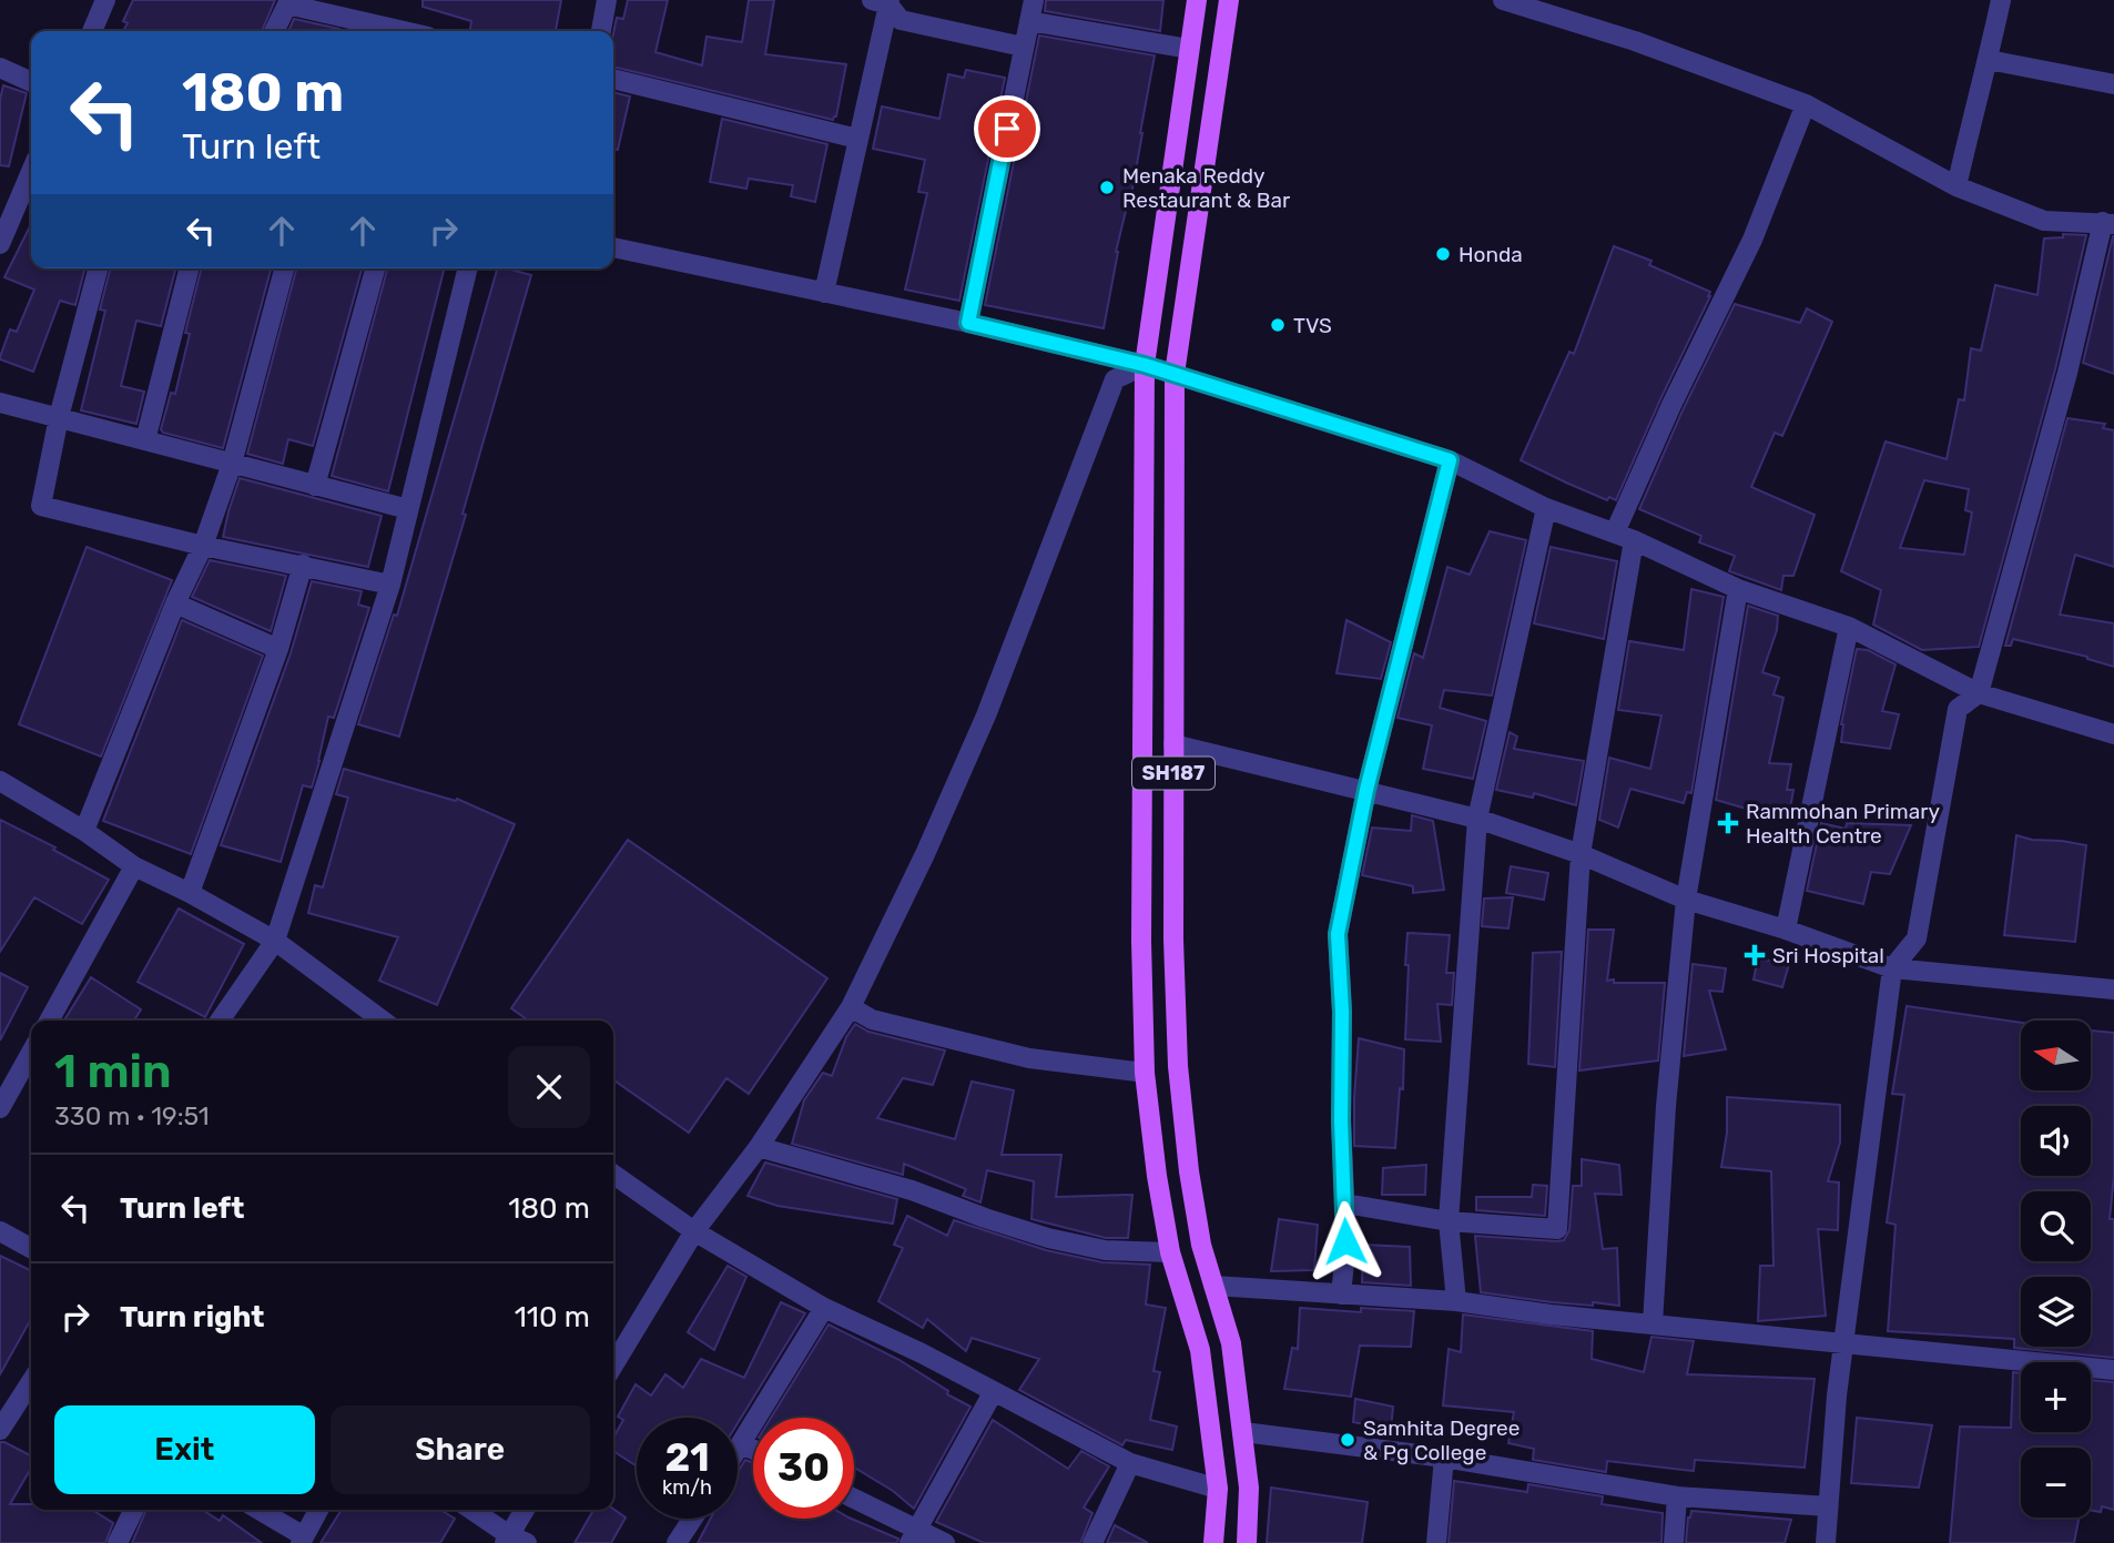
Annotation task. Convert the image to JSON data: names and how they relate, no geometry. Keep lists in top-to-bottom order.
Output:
{
  "streets": {
    "main road": ["SH187"]
  },
  "places": {
    "other": [
      "Menaka Reddy Restaurant & Bar",
      "Honda",
      "TVS",
      "Samhita Degree & Pg College"
    ],
    "health": ["Rammohan Primary Health Centre", "Sri Hospital"]
  },
  "north": "left",
  "page": {
    "turn": ["180 m", "Turn left"],
    "map_buttons": ["+", "−"],
    "heading": ["1 min", "330 m · 19:51"],
    "list": [
      {
        "name": "Turn left",
        "value": "180 m"
      },
      {
        "name": "Turn right",
        "value": "110 m"
      }
    ],
    "buttons": ["Exit", "Share"],
    "speed": "21 km/h",
    "limit": "30"
  }
}
